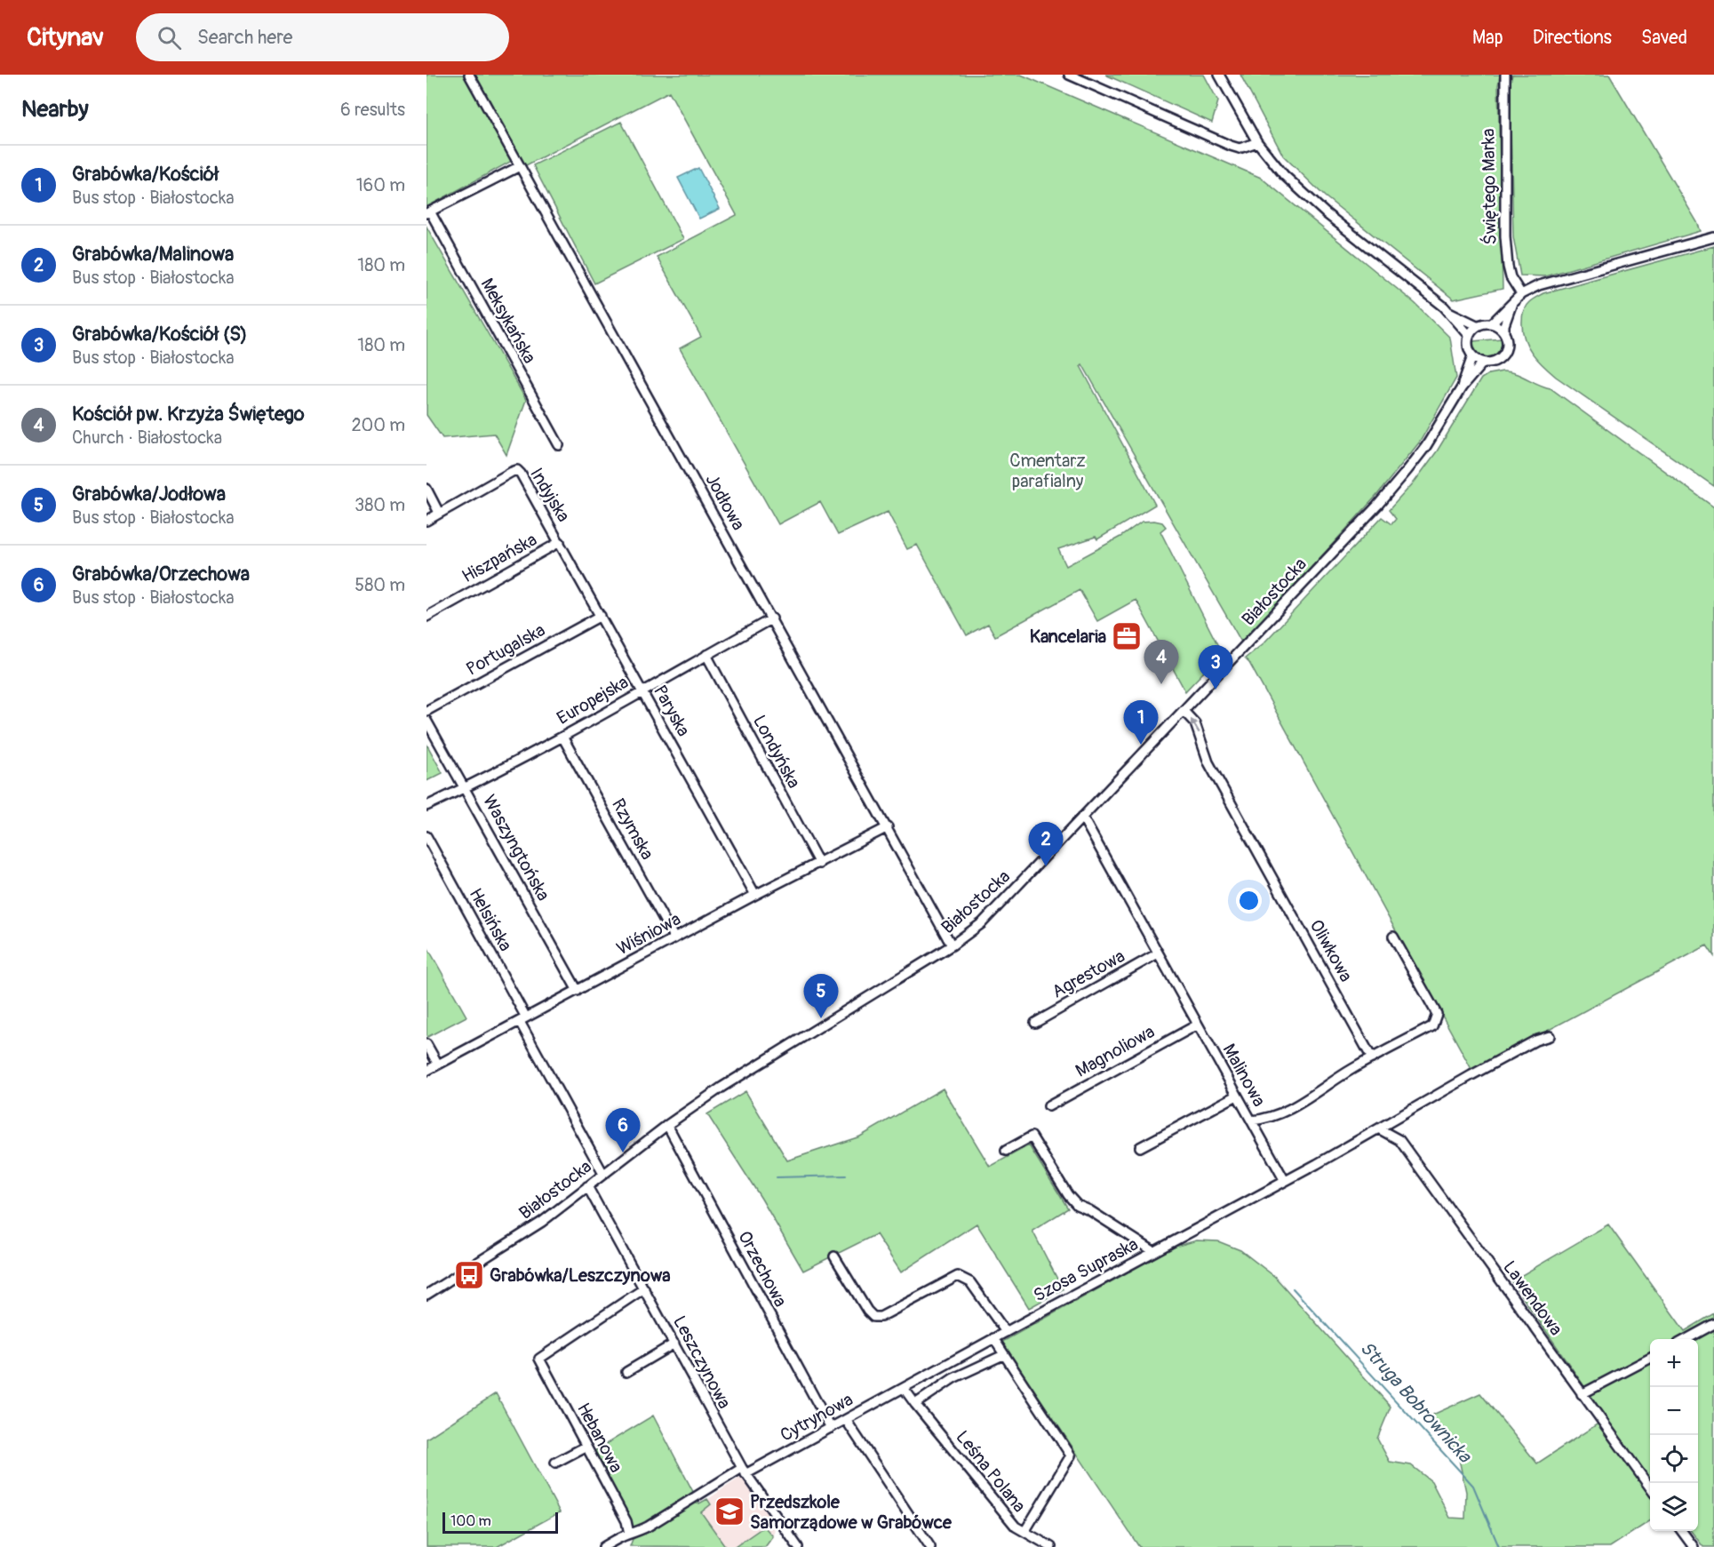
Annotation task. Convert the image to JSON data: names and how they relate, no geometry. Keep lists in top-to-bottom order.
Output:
{
  "streets": {
    "street": [
      "Świętego Marka",
      "Meksykańska",
      "Indyjska",
      "Jodłowa",
      "Hiszpańska",
      "Białostocka",
      "Portugalska",
      "Europejska",
      "Paryska",
      "Londyńska",
      "Rzymska",
      "Waszyngtońska",
      "Helsińska",
      "Wiśniowa",
      "Oliwkowa",
      "Agrestowa",
      "Magnoliowa",
      "Malinowa",
      "Orzechowa",
      "Szosa Supraska",
      "Lawendowa",
      "Leszczynowa",
      "Cytrynowa",
      "Hebanowa",
      "Leśna Polana"
    ]
  },
  "crossings": [
    ["Indyjska", "Hiszpańska"],
    ["Indyjska", "Paryska"],
    ["Jodłowa", "Białostocka"],
    ["Jodłowa", "Europejska"],
    ["Jodłowa", "Wiśniowa"],
    ["Hiszpańska", "Paryska"],
    ["Białostocka", "Helsińska"],
    ["Białostocka", "Oliwkowa"],
    ["Białostocka", "Malinowa"],
    ["Białostocka", "Orzechowa"],
    ["Białostocka", "Leszczynowa"],
    ["Portugalska", "Paryska"],
    ["Europejska", "Paryska"],
    ["Europejska", "Londyńska"],
    ["Europejska", "Rzymska"],
    ["Europejska", "Waszyngtońska"],
    ["Paryska", "Wiśniowa"],
    ["Londyńska", "Wiśniowa"],
    ["Rzymska", "Wiśniowa"],
    ["Waszyngtońska", "Wiśniowa"],
    ["Helsińska", "Wiśniowa"],
    ["Agrestowa", "Malinowa"],
    ["Magnoliowa", "Malinowa"],
    ["Malinowa", "Szosa Supraska"],
    ["Orzechowa", "Cytrynowa"],
    ["Szosa Supraska", "Cytrynowa"],
    ["Szosa Supraska", "Leśna Polana"],
    ["Leszczynowa", "Cytrynowa"],
    ["Leszczynowa", "Hebanowa"],
    ["Cytrynowa", "Hebanowa"],
    ["Cytrynowa", "Leśna Polana"]
  ],
  "one_way": ["Oliwkowa"],
  "water": ["Struga Bobrownicka"],
  "parks": ["Cmentarz parafialny"],
  "places": {
    "office": ["Kancelaria"],
    "bus stop": ["Grabówka/Leszczynowa"],
    "school or university": ["Przedszkole Samorządowe w Grabówce"]
  },
  "scale_bar": "100 m",
  "page": {
    "header": "Citynav",
    "search": "Search here",
    "nav": ["Map", "Directions", "Saved"],
    "heading": ["Nearby", "6 results"],
    "list": [
      {
        "mark": "1",
        "name": "Grabówka/Kościół",
        "note": "Bus stop · Białostocka",
        "value": "160 m"
      },
      {
        "mark": "2",
        "name": "Grabówka/Malinowa",
        "note": "Bus stop · Białostocka",
        "value": "180 m"
      },
      {
        "mark": "3",
        "name": "Grabówka/Kościół (S)",
        "note": "Bus stop · Białostocka",
        "value": "180 m"
      },
      {
        "mark": "4",
        "name": "Kościół pw. Krzyża Świętego",
        "note": "Church · Białostocka",
        "value": "200 m"
      },
      {
        "mark": "5",
        "name": "Grabówka/Jodłowa",
        "note": "Bus stop · Białostocka",
        "value": "380 m"
      },
      {
        "mark": "6",
        "name": "Grabówka/Orzechowa",
        "note": "Bus stop · Białostocka",
        "value": "580 m"
      }
    ],
    "pins": [
      "4",
      "3",
      "1",
      "2",
      "5",
      "6"
    ],
    "map_buttons": ["+", "−"],
    "scale": "100 m"
  }
}
